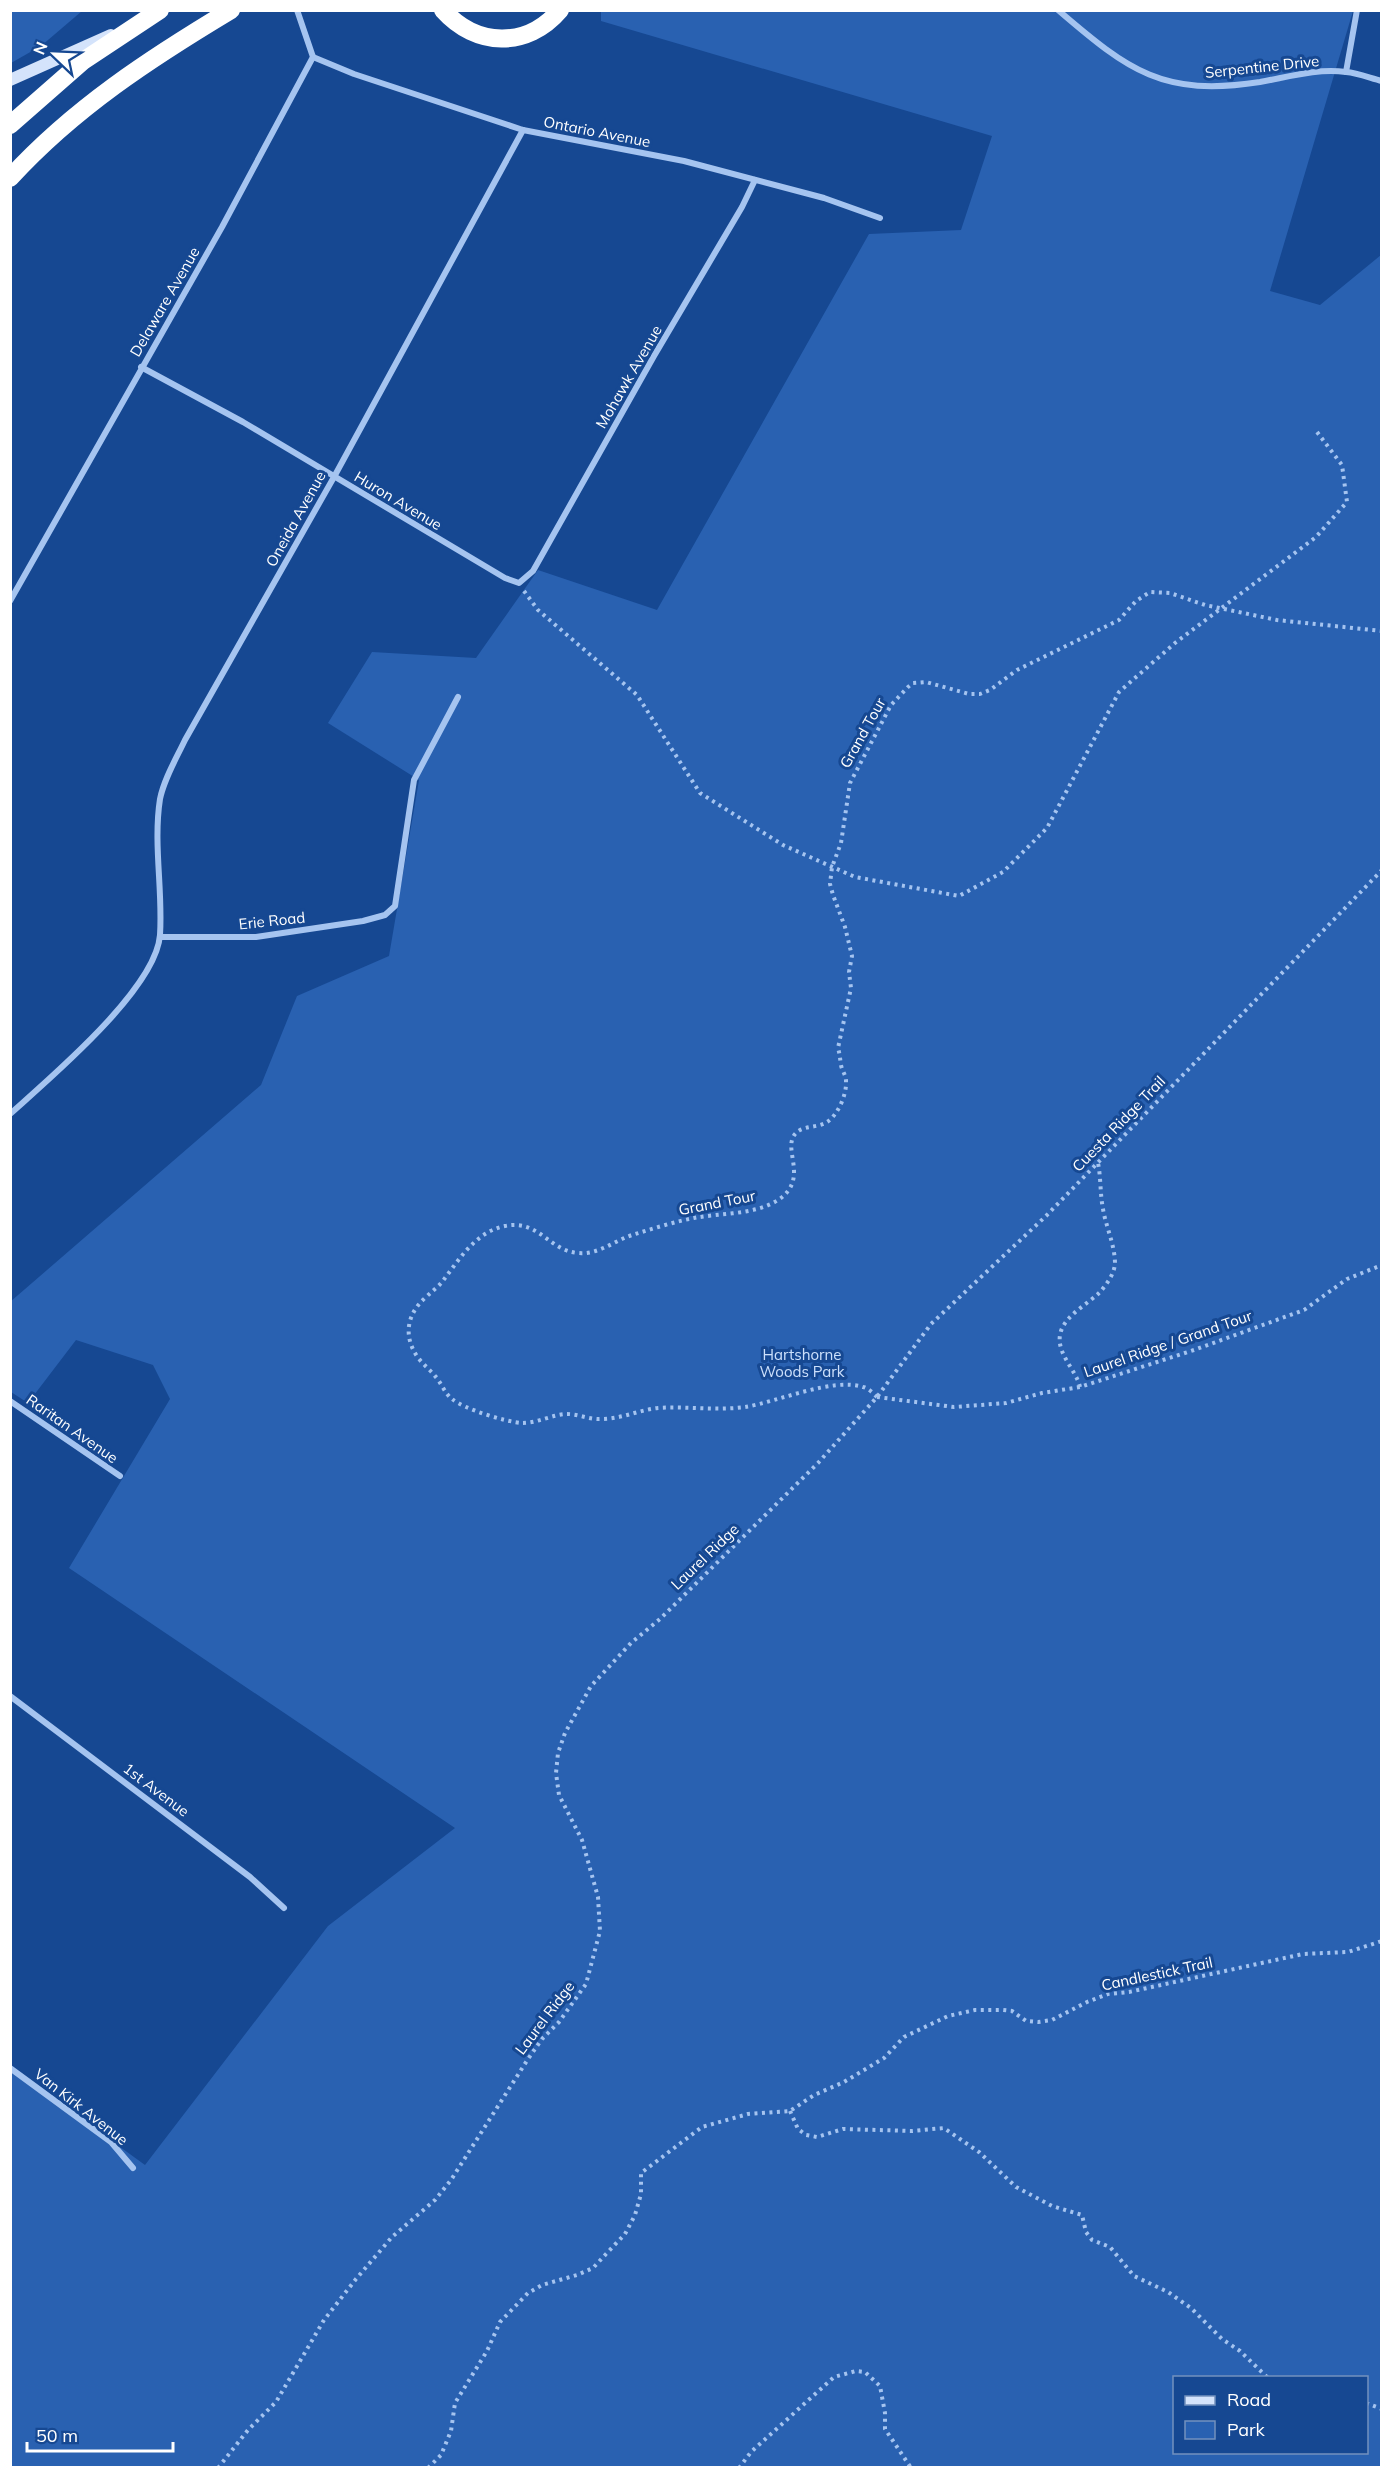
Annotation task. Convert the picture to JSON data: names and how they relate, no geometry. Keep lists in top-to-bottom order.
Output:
{
  "streets": {
    "street": [
      "Serpentine Drive",
      "Ontario Avenue",
      "Delaware Avenue",
      "Mohawk Avenue",
      "Huron Avenue",
      "Oneida Avenue",
      "Erie Road",
      "Raritan Avenue",
      "1st Avenue",
      "Van Kirk Avenue"
    ],
    "path": [
      "Grand Tour",
      "Cuesta Ridge Trail",
      "Laurel Ridge / Grand Tour",
      "Laurel Ridge",
      "Candlestick Trail"
    ]
  },
  "crossings": [
    ["Ontario Avenue", "Delaware Avenue"],
    ["Ontario Avenue", "Mohawk Avenue"],
    ["Ontario Avenue", "Oneida Avenue"],
    ["Delaware Avenue", "Huron Avenue"],
    ["Mohawk Avenue", "Huron Avenue"],
    ["Huron Avenue", "Oneida Avenue"],
    ["Oneida Avenue", "Erie Road"],
    ["Grand Tour", "Cuesta Ridge Trail"],
    ["Grand Tour", "Laurel Ridge / Grand Tour"],
    ["Grand Tour", "Laurel Ridge"],
    ["Cuesta Ridge Trail", "Laurel Ridge / Grand Tour"],
    ["Cuesta Ridge Trail", "Laurel Ridge"],
    ["Laurel Ridge / Grand Tour", "Laurel Ridge"]
  ],
  "parks": ["Hartshorne Woods Park"],
  "legend": ["Road", "Park"],
  "scale_bar": "50 m",
  "north": "top left"
}
